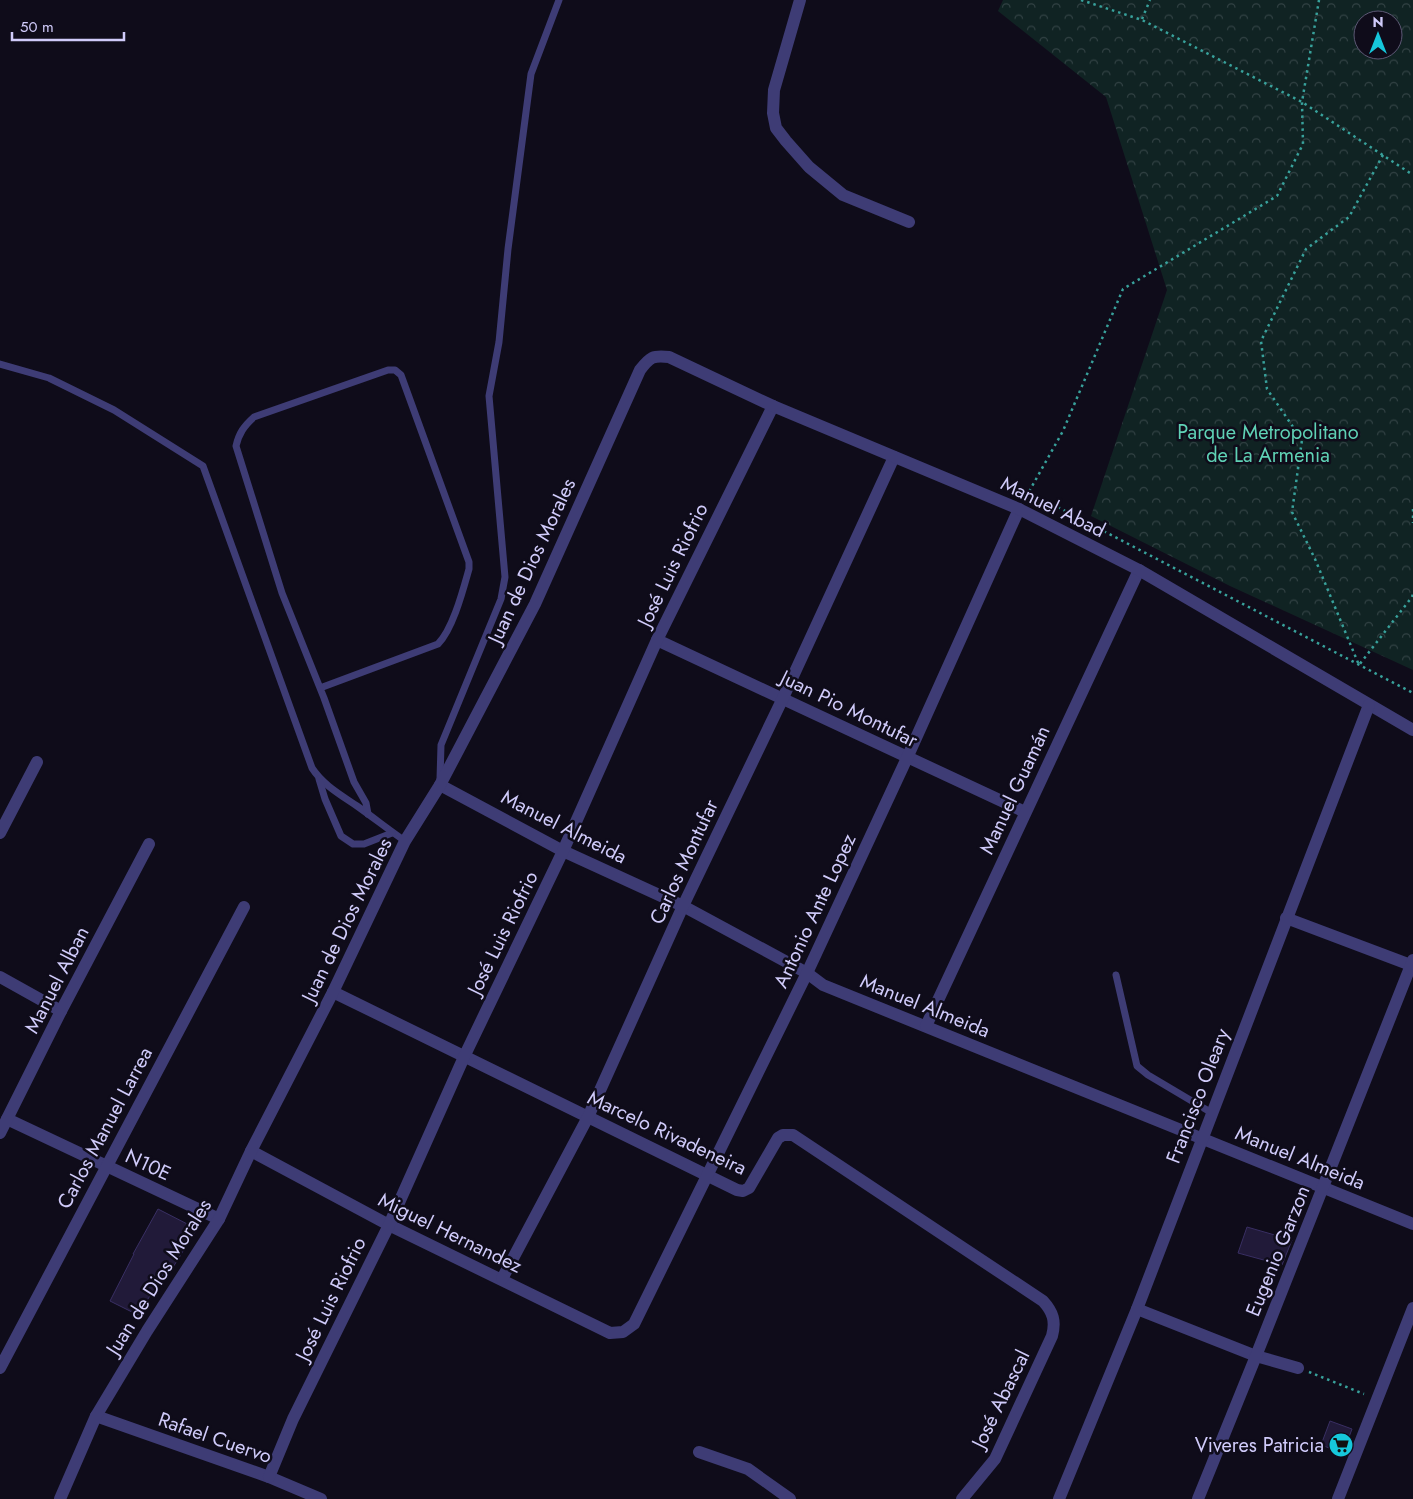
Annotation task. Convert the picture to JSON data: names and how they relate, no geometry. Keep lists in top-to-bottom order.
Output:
{
  "streets": {
    "street": [
      "Manuel Abad",
      "Juan de Dios Morales",
      "José Luis Riofrio",
      "Juan Pio Montufar",
      "Manuel Guamán",
      "Manuel Almeida",
      "Carlos Montufar",
      "Antonio Ante Lopez",
      "Manuel Alban",
      "Francisco Oleary",
      "Carlos Manuel Larrea",
      "Marcelo Rivadeneira",
      "N10E",
      "Miguel Hernandez",
      "Eugenio Garzon",
      "José Abascal",
      "Rafael Cuervo"
    ]
  },
  "crossings": [
    ["Manuel Abad", "Juan de Dios Morales"],
    ["Manuel Abad", "José Luis Riofrio"],
    ["Manuel Abad", "Manuel Guamán"],
    ["Manuel Abad", "Carlos Montufar"],
    ["Manuel Abad", "Antonio Ante Lopez"],
    ["Manuel Abad", "Francisco Oleary"],
    ["Juan de Dios Morales", "Manuel Almeida"],
    ["Juan de Dios Morales", "Marcelo Rivadeneira"],
    ["Juan de Dios Morales", "N10E"],
    ["Juan de Dios Morales", "Miguel Hernandez"],
    ["Juan de Dios Morales", "Rafael Cuervo"],
    ["José Luis Riofrio", "Juan Pio Montufar"],
    ["José Luis Riofrio", "Manuel Almeida"],
    ["José Luis Riofrio", "Marcelo Rivadeneira"],
    ["José Luis Riofrio", "Miguel Hernandez"],
    ["José Luis Riofrio", "Rafael Cuervo"],
    ["Juan Pio Montufar", "Manuel Guamán"],
    ["Juan Pio Montufar", "Carlos Montufar"],
    ["Juan Pio Montufar", "Antonio Ante Lopez"],
    ["Manuel Guamán", "Manuel Almeida"],
    ["Manuel Almeida", "Carlos Montufar"],
    ["Manuel Almeida", "Antonio Ante Lopez"],
    ["Manuel Almeida", "Francisco Oleary"],
    ["Manuel Almeida", "Eugenio Garzon"],
    ["Carlos Montufar", "Marcelo Rivadeneira"],
    ["Carlos Montufar", "Miguel Hernandez"],
    ["Antonio Ante Lopez", "Marcelo Rivadeneira"],
    ["Antonio Ante Lopez", "Miguel Hernandez"],
    ["Manuel Alban", "N10E"],
    ["Carlos Manuel Larrea", "N10E"],
    ["Marcelo Rivadeneira", "José Abascal"]
  ],
  "parks": ["Parque Metropolitano de La Armenia"],
  "places": {
    "supermarket": ["Viveres Patricia"]
  },
  "scale_bar": "50 m",
  "north": "top"
}
